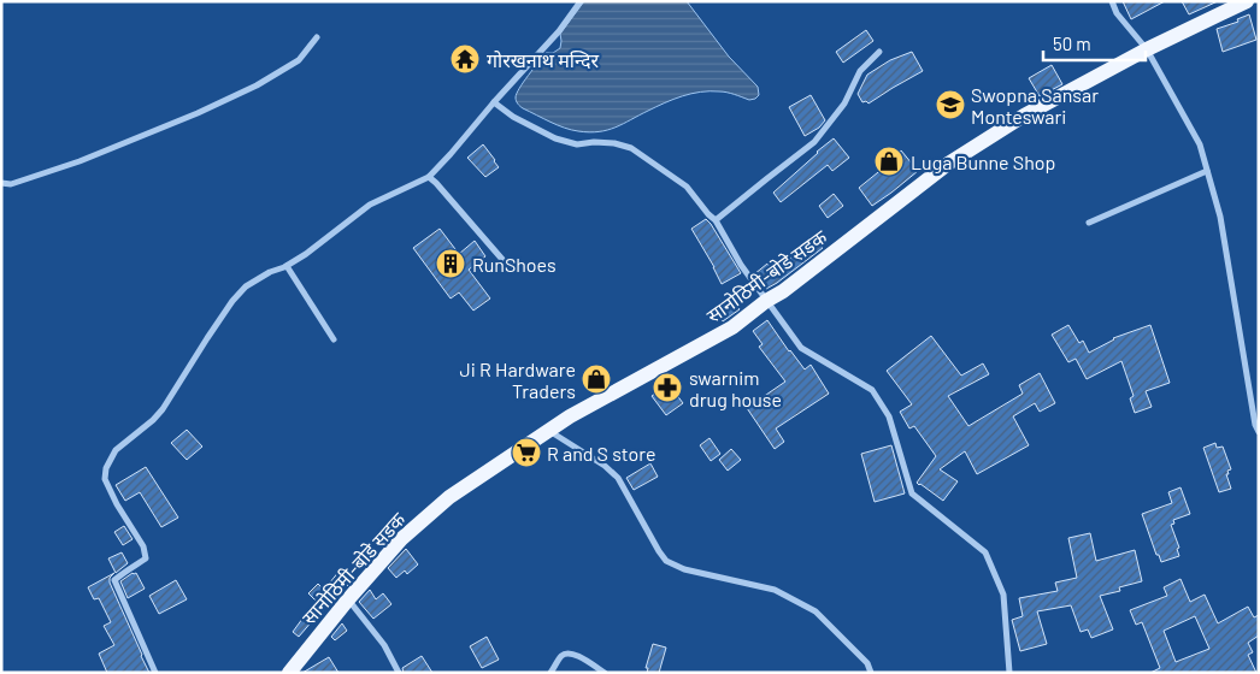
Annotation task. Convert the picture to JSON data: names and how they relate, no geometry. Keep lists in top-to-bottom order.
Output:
{
  "streets": {
    "main road": ["सानोठिमी-बोडे सडक"]
  },
  "places": {
    "temple": ["गोरखनाथ मन्दिर"],
    "school or university": ["Swopna Sansar Monteswari"],
    "shop": ["Luga Bunne Shop", "Ji R Hardware Traders"],
    "building": ["RunShoes"],
    "pharmacy": ["swarnim drug house"],
    "supermarket": ["R and S store"]
  },
  "scale_bar": "50 m"
}
